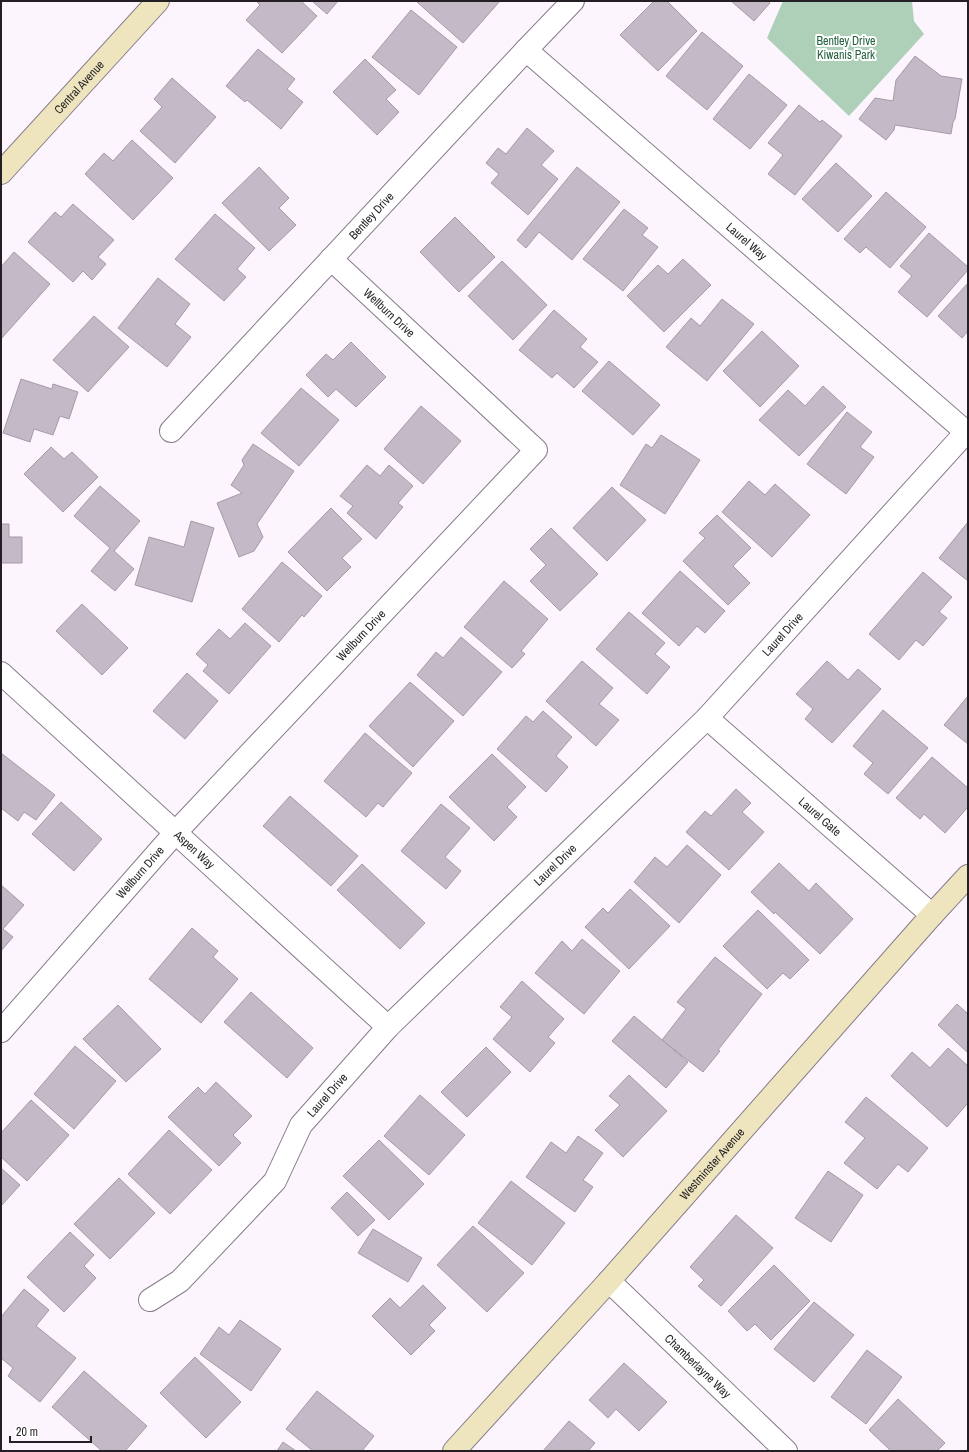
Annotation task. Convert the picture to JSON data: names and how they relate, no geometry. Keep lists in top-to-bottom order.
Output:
{
  "streets": {
    "street": [
      "Central Avenue",
      "Bentley Drive",
      "Laurel Way",
      "Wellburn Drive",
      "Laurel Drive",
      "Laurel Gate",
      "Aspen Way",
      "Westminster Avenue",
      "Chamberlayne Way"
    ]
  },
  "crossings": [
    ["Bentley Drive", "Laurel Way"],
    ["Bentley Drive", "Wellburn Drive"],
    ["Laurel Way", "Laurel Drive"],
    ["Wellburn Drive", "Aspen Way"],
    ["Laurel Drive", "Laurel Gate"],
    ["Laurel Drive", "Aspen Way"],
    ["Laurel Gate", "Westminster Avenue"],
    ["Westminster Avenue", "Chamberlayne Way"]
  ],
  "parks": ["Bentley Drive Kiwanis Park"],
  "scale_bar": "20 m"
}
